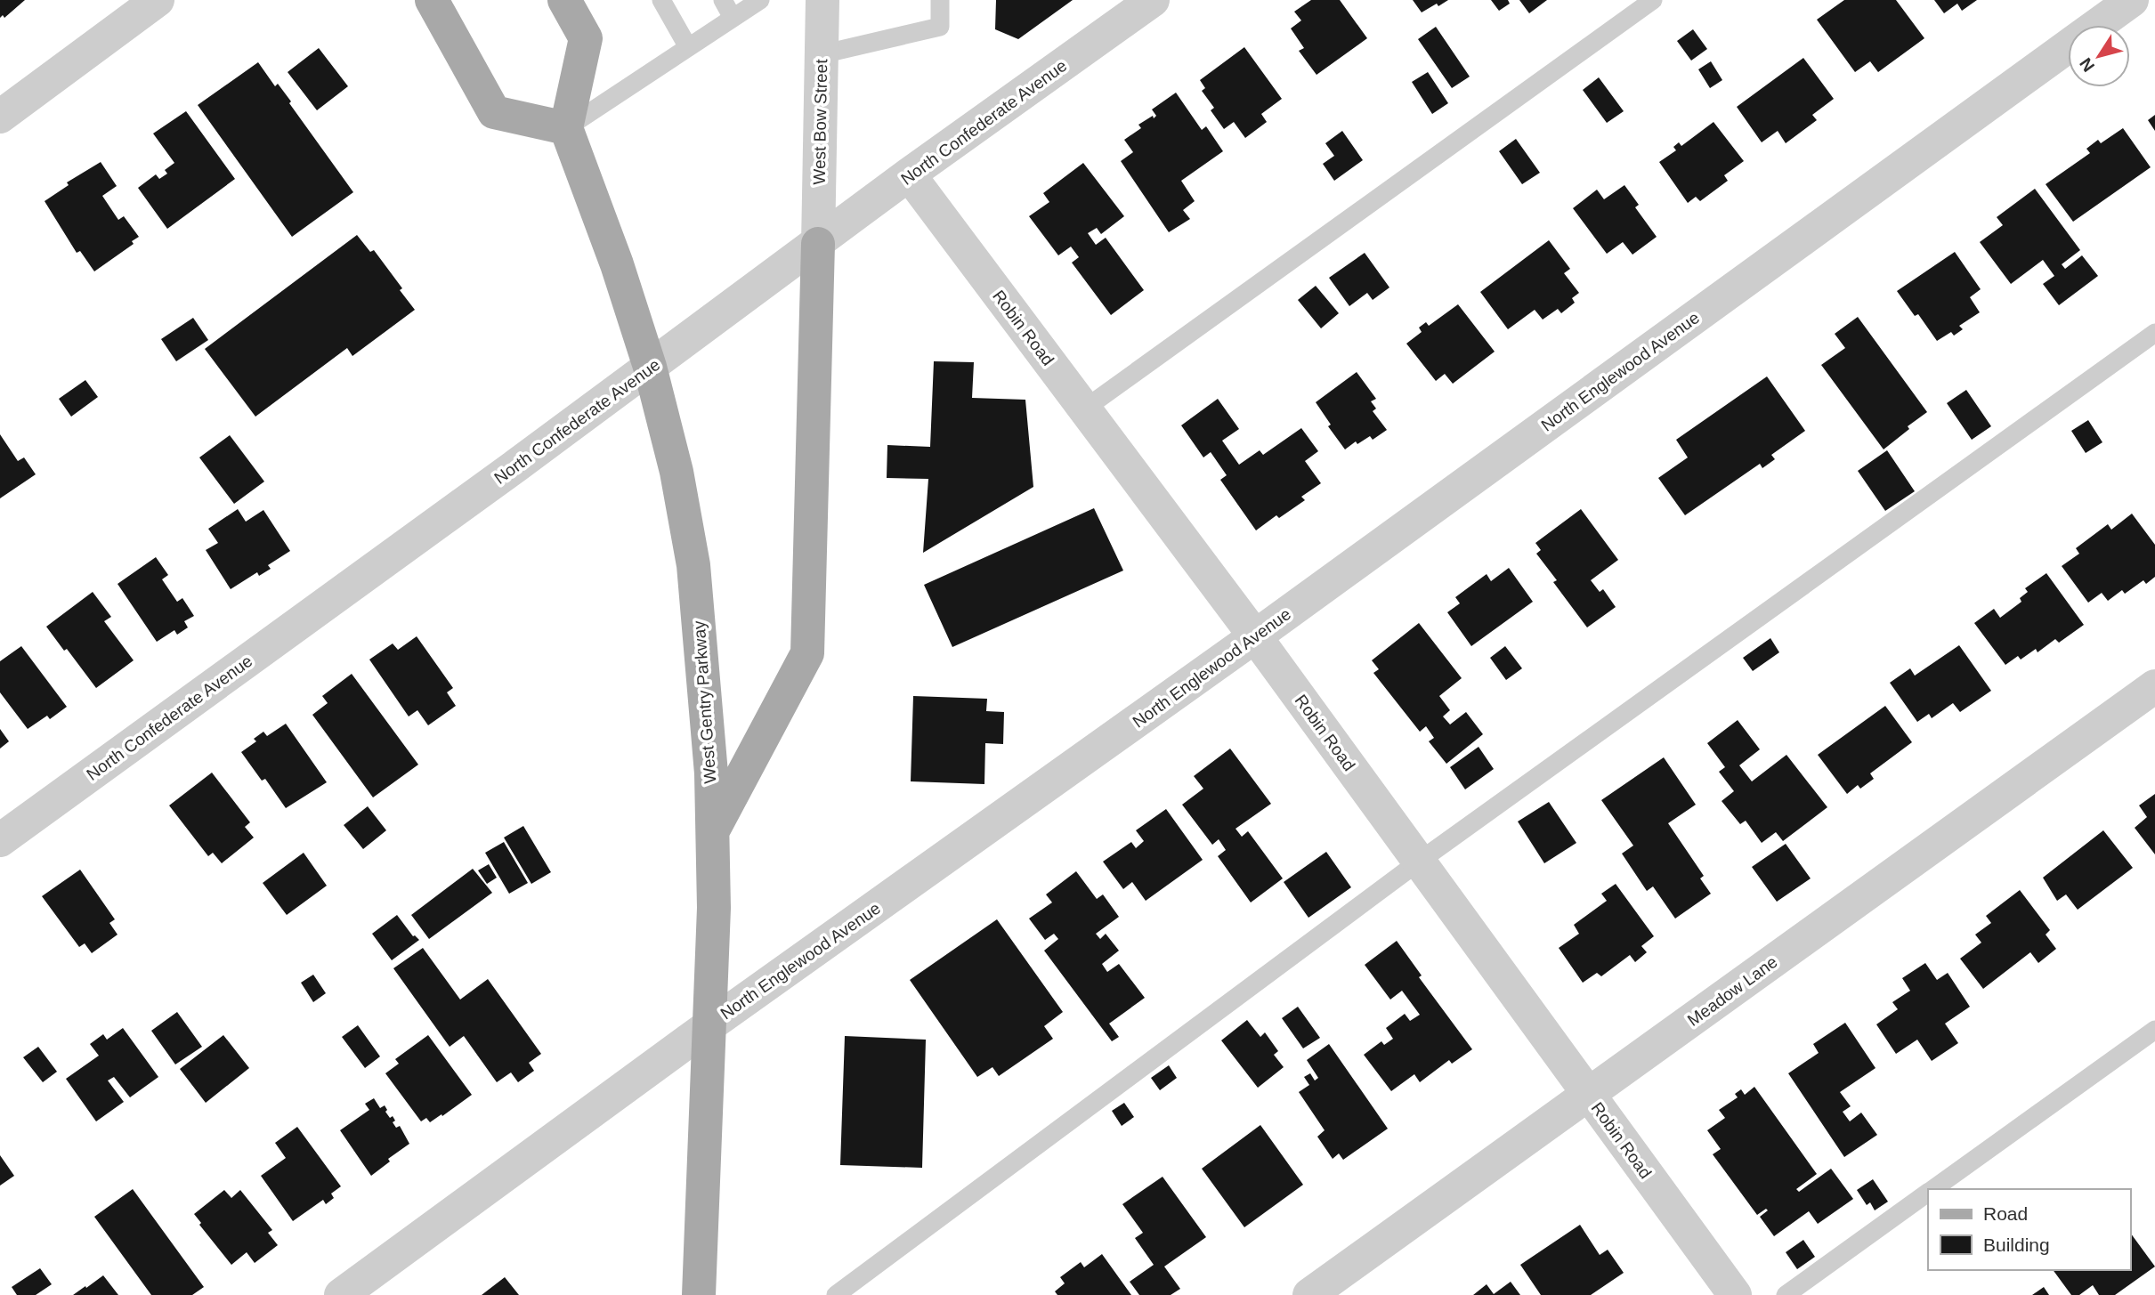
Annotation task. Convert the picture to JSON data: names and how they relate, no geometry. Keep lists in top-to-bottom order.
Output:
{
  "streets": {
    "main road": ["West Gentry Parkway"],
    "street": [
      "West Bow Street",
      "North Confederate Avenue",
      "Robin Road",
      "North Englewood Avenue",
      "Meadow Lane"
    ]
  },
  "crossings": [
    ["West Bow Street", "North Confederate Avenue"],
    ["North Confederate Avenue", "Robin Road"],
    ["North Confederate Avenue", "West Gentry Parkway"],
    ["Robin Road", "North Englewood Avenue"],
    ["Robin Road", "Meadow Lane"],
    ["North Englewood Avenue", "West Gentry Parkway"]
  ],
  "legend": ["Road", "Building"],
  "north": "bottom left"
}
